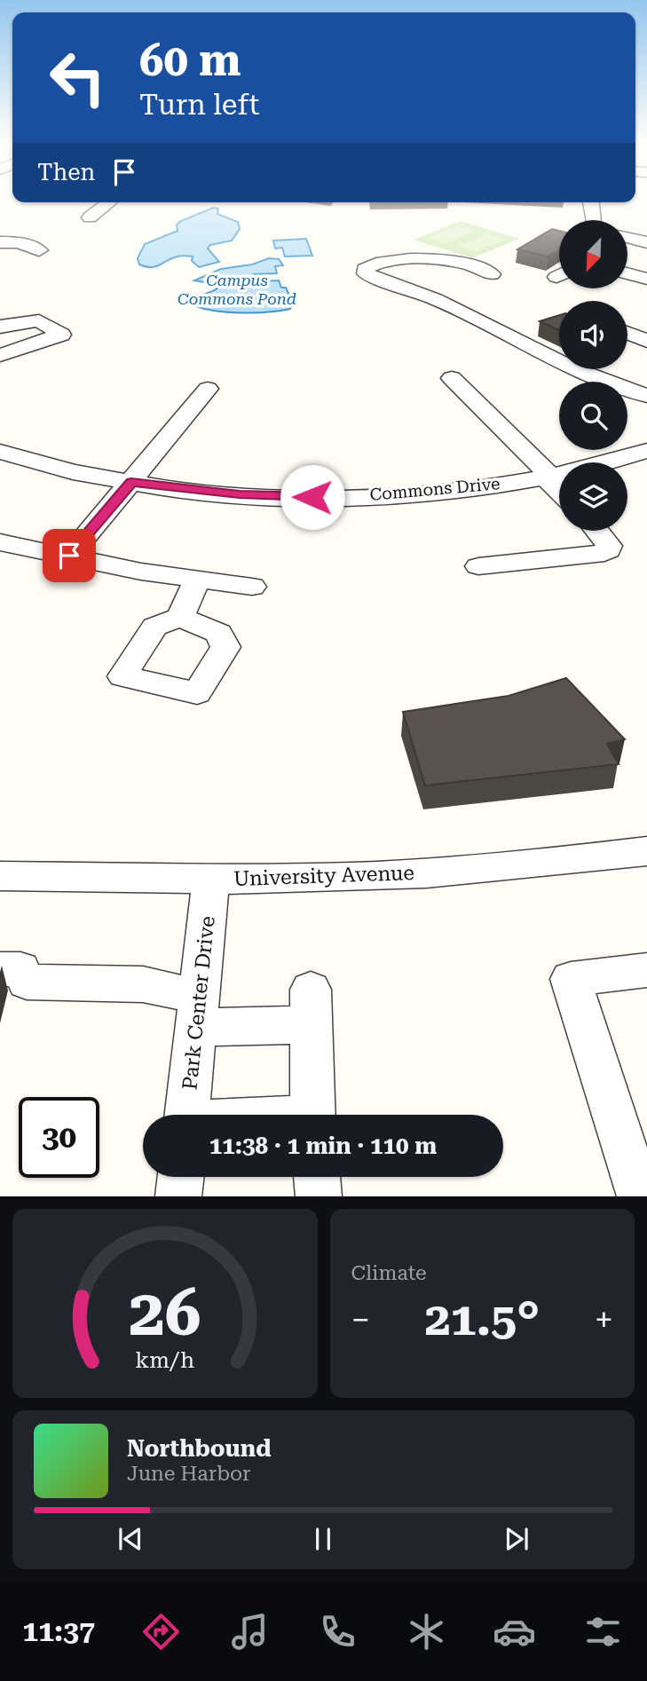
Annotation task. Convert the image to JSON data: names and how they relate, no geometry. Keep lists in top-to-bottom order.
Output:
{
  "streets": {
    "street": ["Commons Drive", "University Avenue", "Park Center Drive"]
  },
  "crossings": [
    ["University Avenue", "Park Center Drive"]
  ],
  "water": ["Campus Commons Pond"],
  "north": "bottom left",
  "page": {
    "turn": ["60 m", "Turn left"],
    "then": "Then",
    "limit": "30",
    "trip": "11:38 · 1 min · 110 m",
    "tile": "Climate",
    "heat": ["−", "21.5°", "+"],
    "song": ["Northbound", "June Harbor"],
    "tabs": "11:37",
    "gauge": ["26", "km/h"]
  }
}
